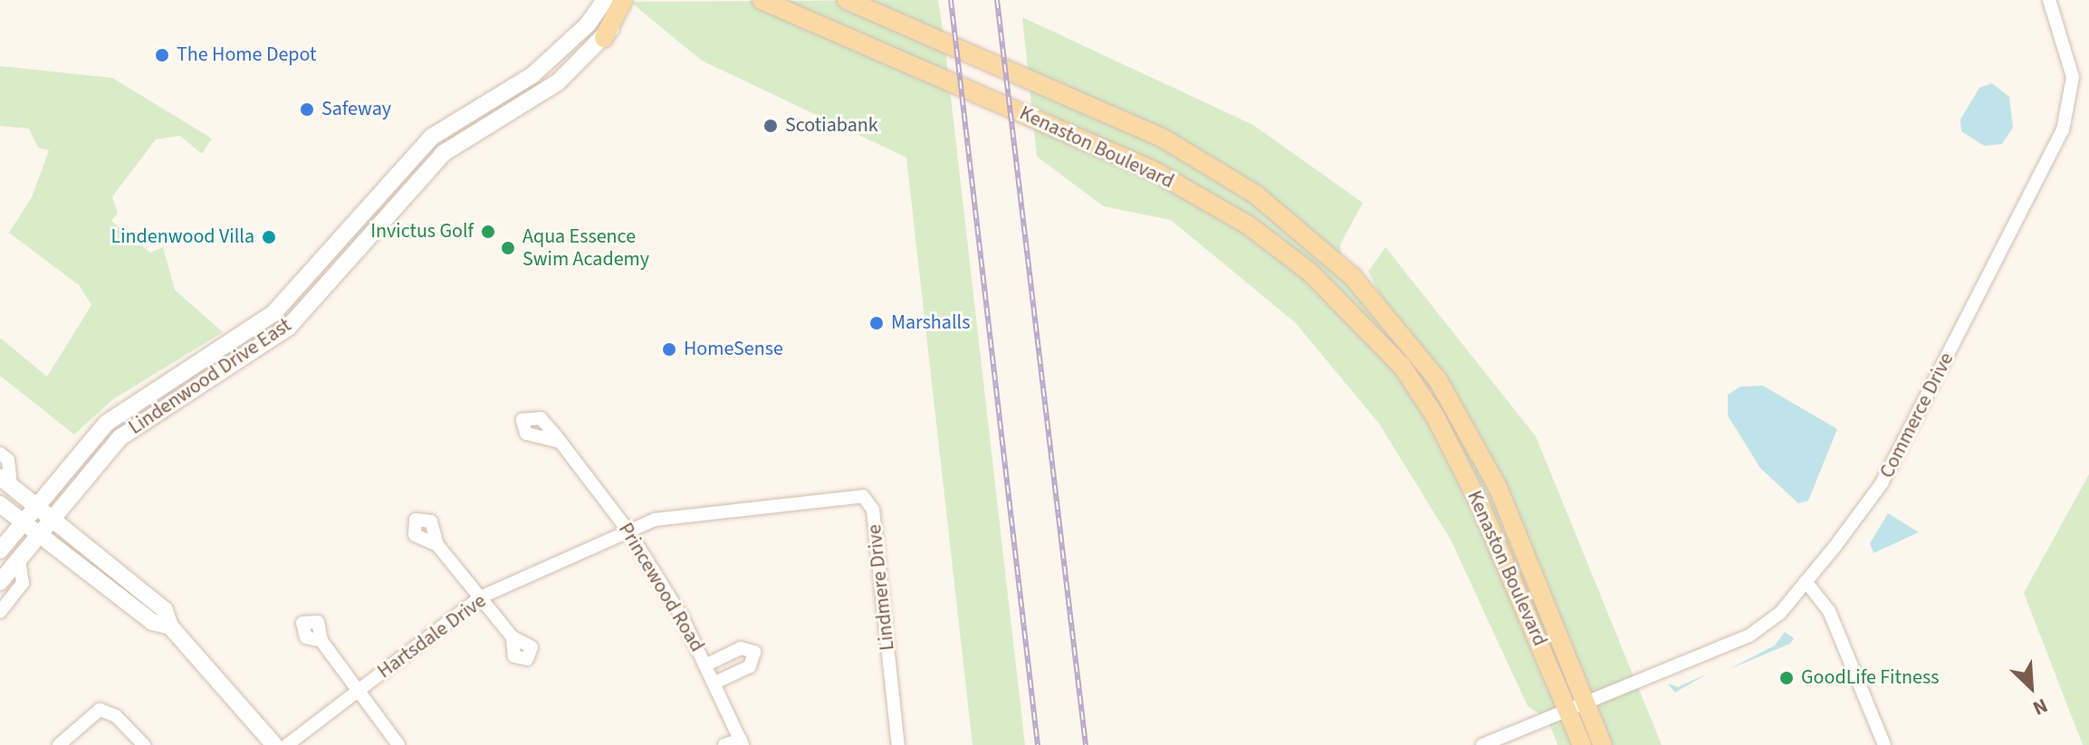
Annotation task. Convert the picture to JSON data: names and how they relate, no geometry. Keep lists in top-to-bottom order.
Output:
{
  "streets": {
    "main road": ["Kenaston Boulevard"],
    "street": [
      "Lindenwood Drive East",
      "Commerce Drive",
      "Princewood Road",
      "Lindmere Drive",
      "Hartsdale Drive"
    ]
  },
  "crossings": [
    ["Kenaston Boulevard", "Commerce Drive"],
    ["Princewood Road", "Lindmere Drive"],
    ["Princewood Road", "Hartsdale Drive"],
    ["Lindmere Drive", "Hartsdale Drive"]
  ],
  "places": [
    "The Home Depot",
    "Safeway",
    "Scotiabank",
    "Invictus Golf",
    "Lindenwood Villa",
    "Aqua Essence Swim Academy",
    "Marshalls",
    "HomeSense",
    "GoodLife Fitness"
  ],
  "north": "bottom right"
}
